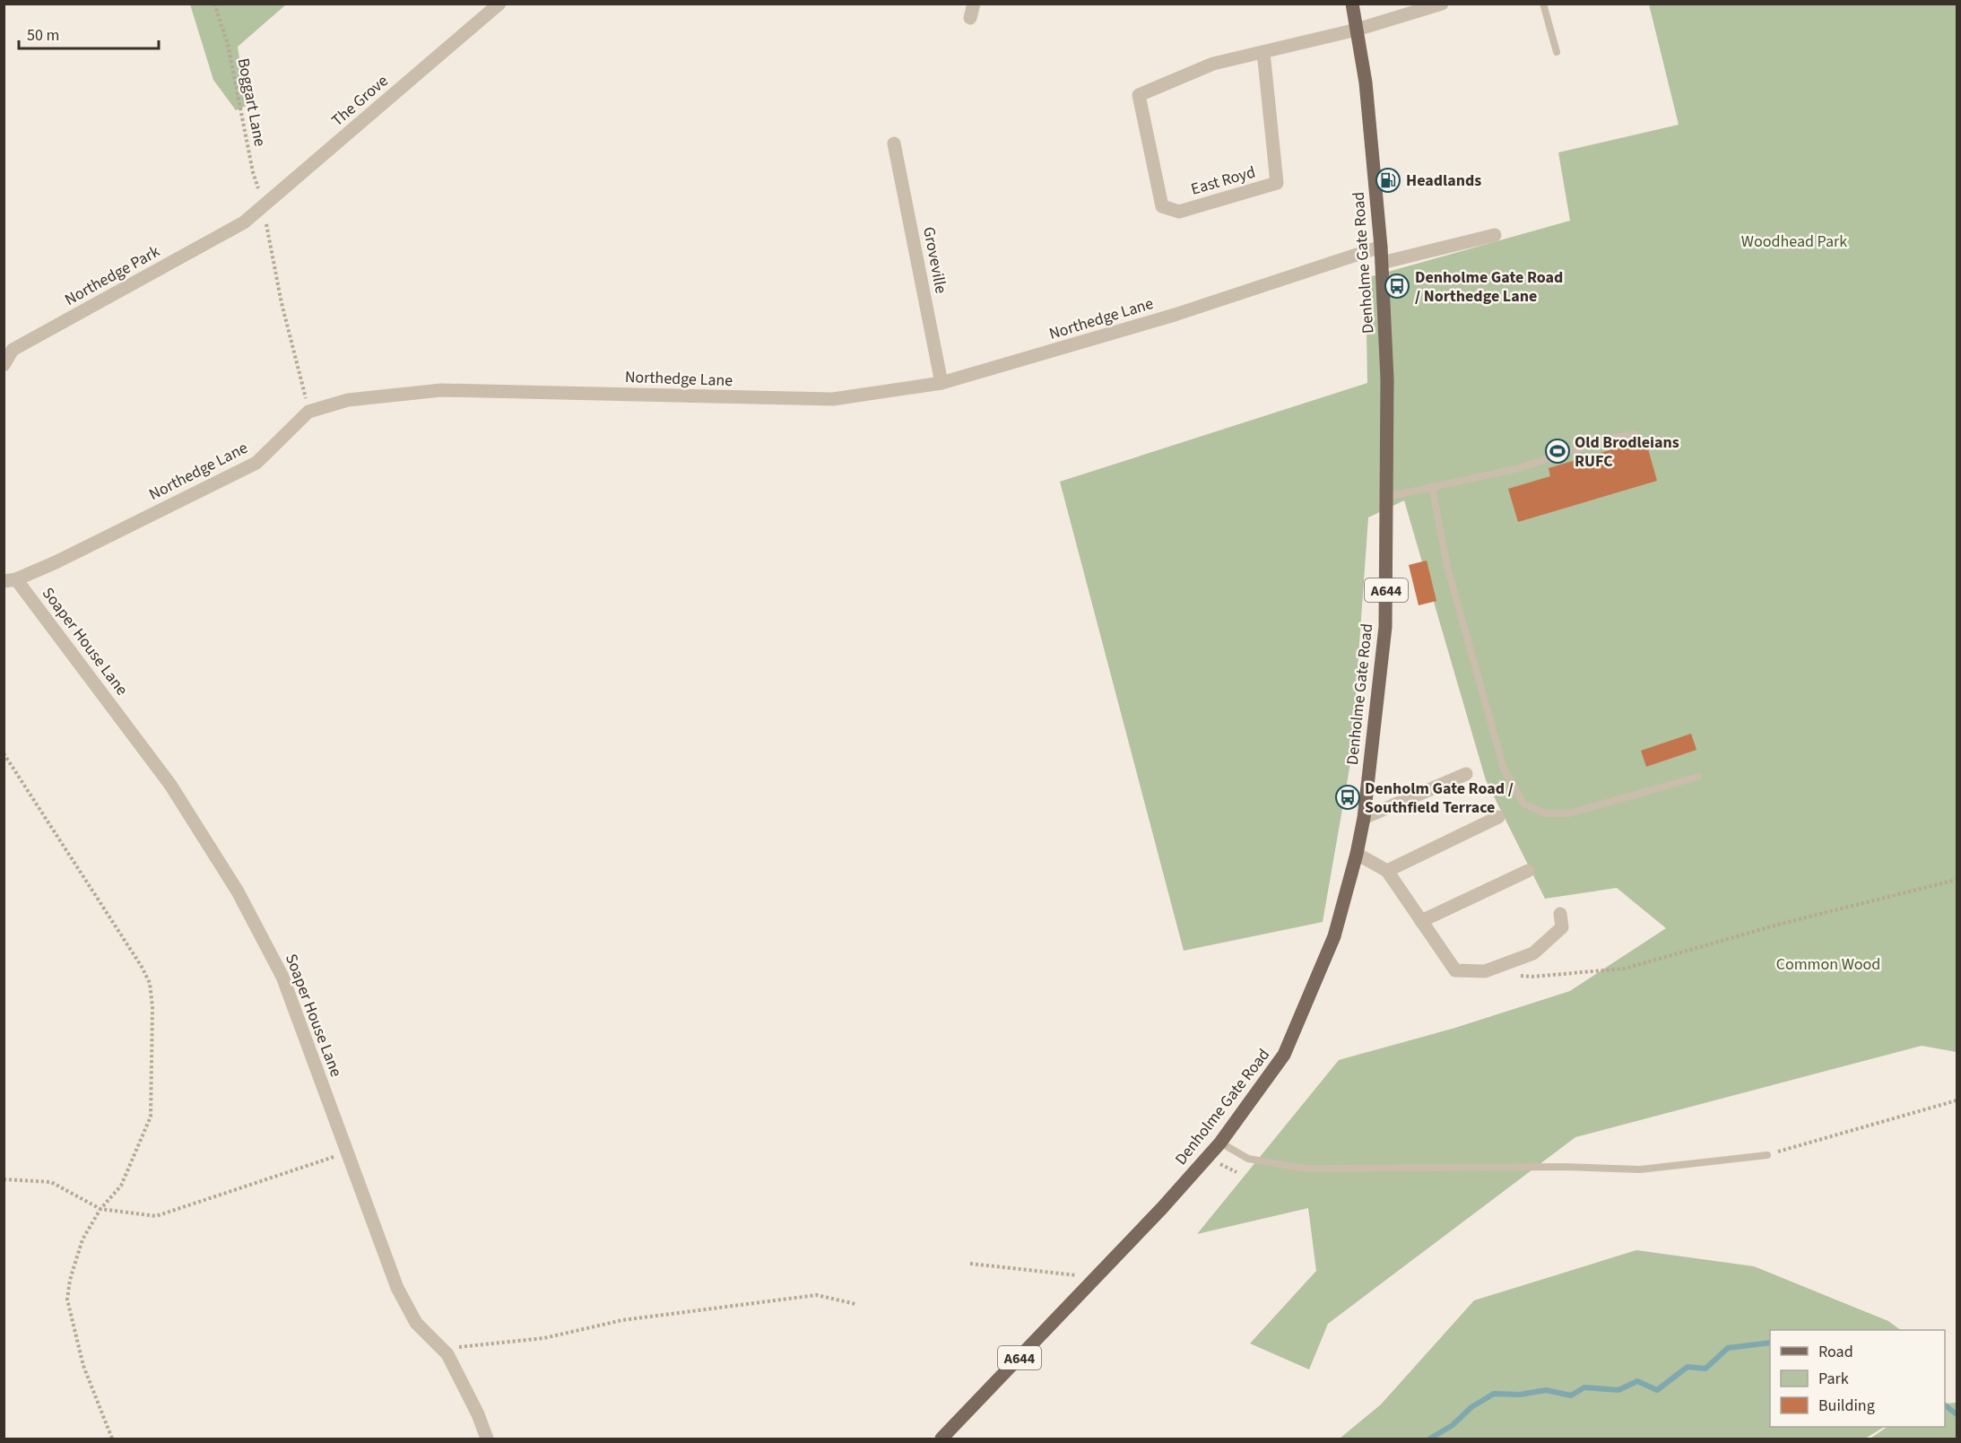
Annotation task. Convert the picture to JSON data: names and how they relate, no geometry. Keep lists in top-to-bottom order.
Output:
{
  "streets": {
    "main road": ["Denholme Gate Road", "A644"],
    "street": [
      "The Grove",
      "East Royd",
      "Groveville",
      "Northedge Park",
      "Northedge Lane",
      "Soaper House Lane"
    ],
    "path": ["Boggart Lane"]
  },
  "crossings": [
    ["The Grove", "Boggart Lane"],
    ["The Grove", "Northedge Park"],
    ["Boggart Lane", "Northedge Lane"],
    ["Groveville", "Northedge Lane"],
    ["Denholme Gate Road", "Northedge Lane"],
    ["Northedge Lane", "Soaper House Lane"]
  ],
  "parks": ["Woodhead Park", "Common Wood"],
  "places": {
    "fuel station": ["Headlands"],
    "bus stop": ["Denholme Gate Road / Northedge Lane", "Denholm Gate Road / Southfield Terrace"],
    "sports": ["Old Brodleians RUFC"]
  },
  "legend": ["Road", "Park", "Building"],
  "scale_bar": "50 m"
}
